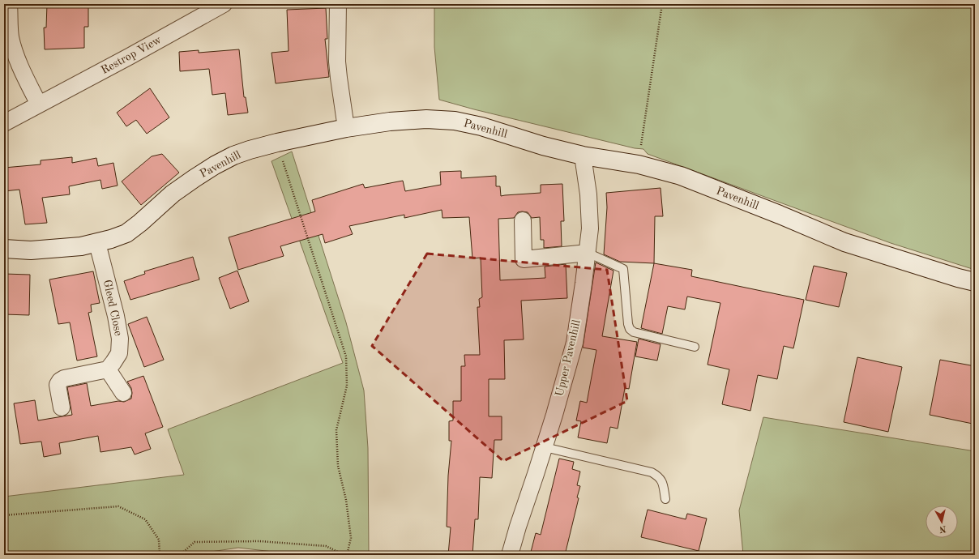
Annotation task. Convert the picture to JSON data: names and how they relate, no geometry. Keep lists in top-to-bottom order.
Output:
{
  "streets": {
    "street": [
      "Restrop View",
      "Pavenhill",
      "Gleed Close",
      "Upper Pavenhill"
    ]
  },
  "crossings": [
    ["Pavenhill", "Gleed Close"],
    ["Pavenhill", "Upper Pavenhill"]
  ],
  "north": "bottom"
}
